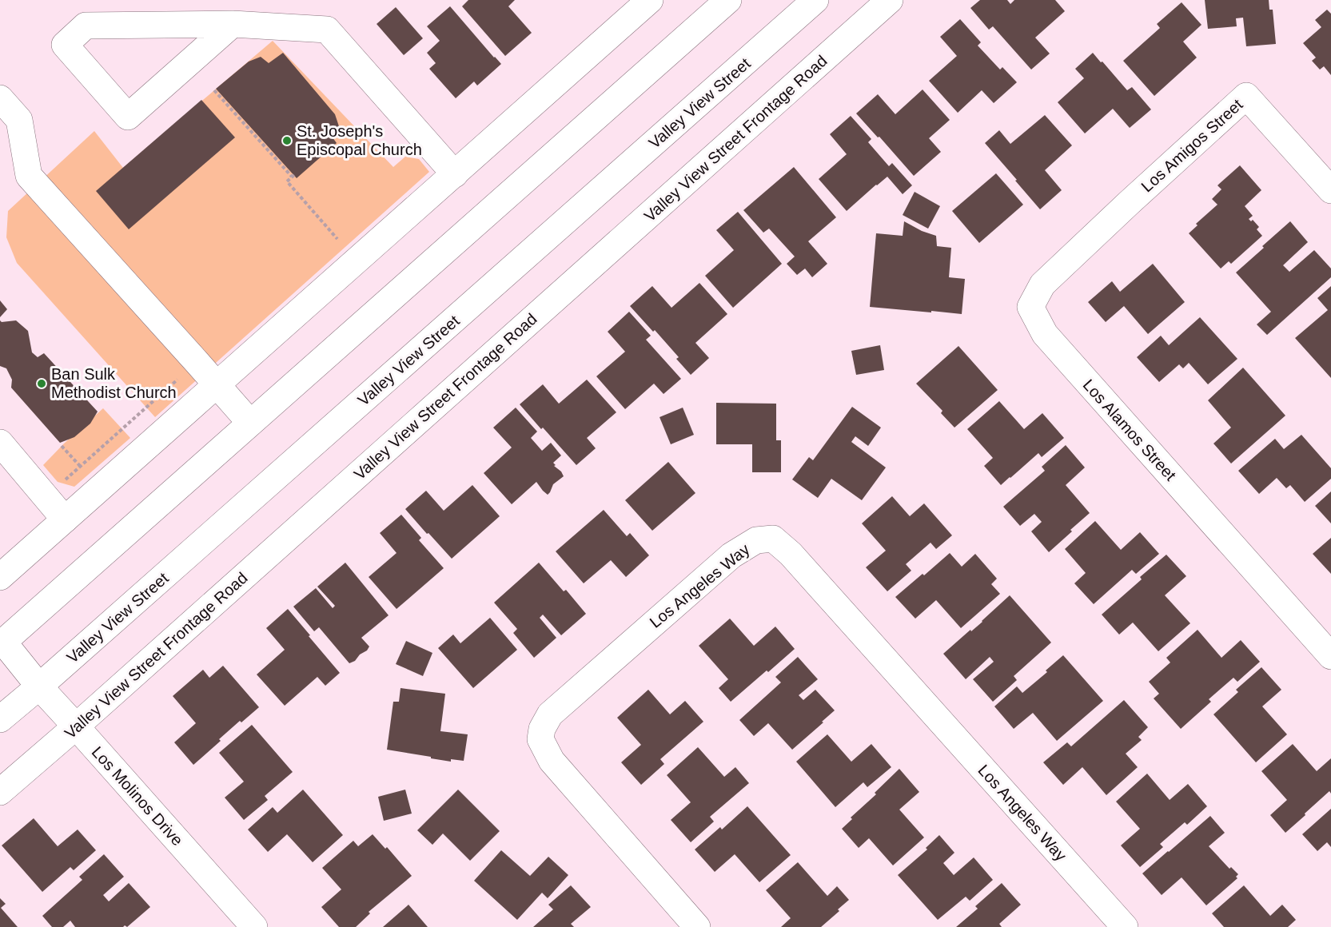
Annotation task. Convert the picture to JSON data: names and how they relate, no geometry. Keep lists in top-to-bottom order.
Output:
{
  "streets": {
    "street": [
      "Valley View Street",
      "Valley View Street Frontage Road",
      "Los Amigos Street",
      "Los Alamos Street",
      "Los Angeles Way",
      "Los Molinos Drive"
    ]
  },
  "crossings": [
    ["Valley View Street", "Los Molinos Drive"],
    ["Valley View Street Frontage Road", "Los Molinos Drive"],
    ["Los Amigos Street", "Los Alamos Street"]
  ],
  "places": ["St. Joseph's Episcopal Church", "Ban Sulk Methodist Church"]
}
